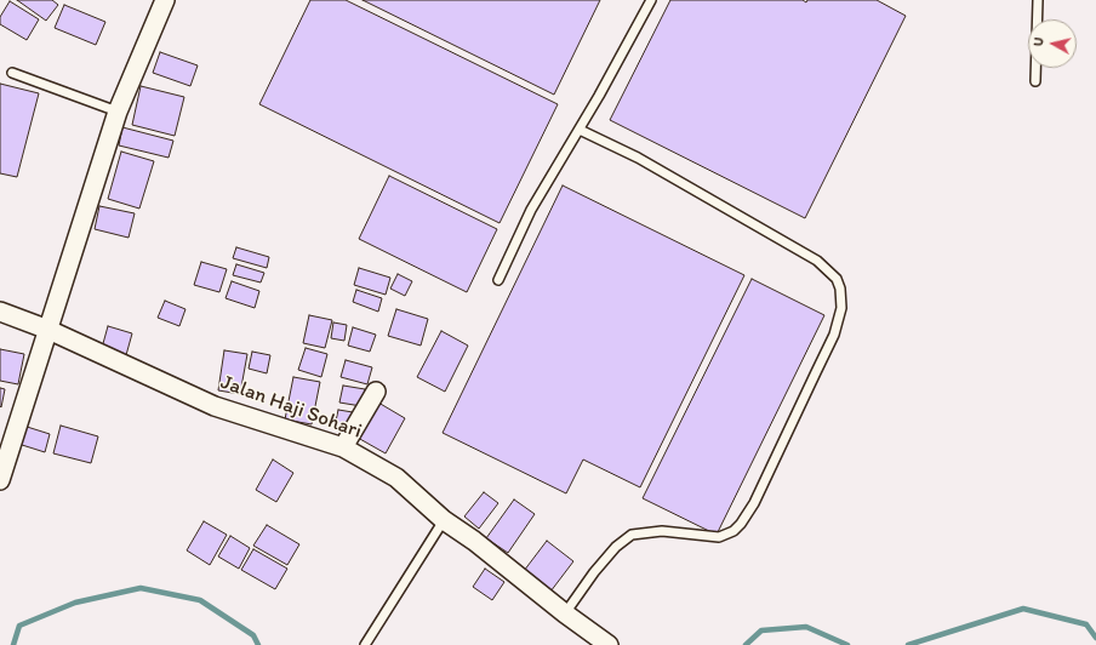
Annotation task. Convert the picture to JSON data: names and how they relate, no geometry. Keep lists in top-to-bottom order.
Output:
{
  "streets": {
    "street": ["Jalan Haji Sohari"]
  },
  "north": "left"
}
